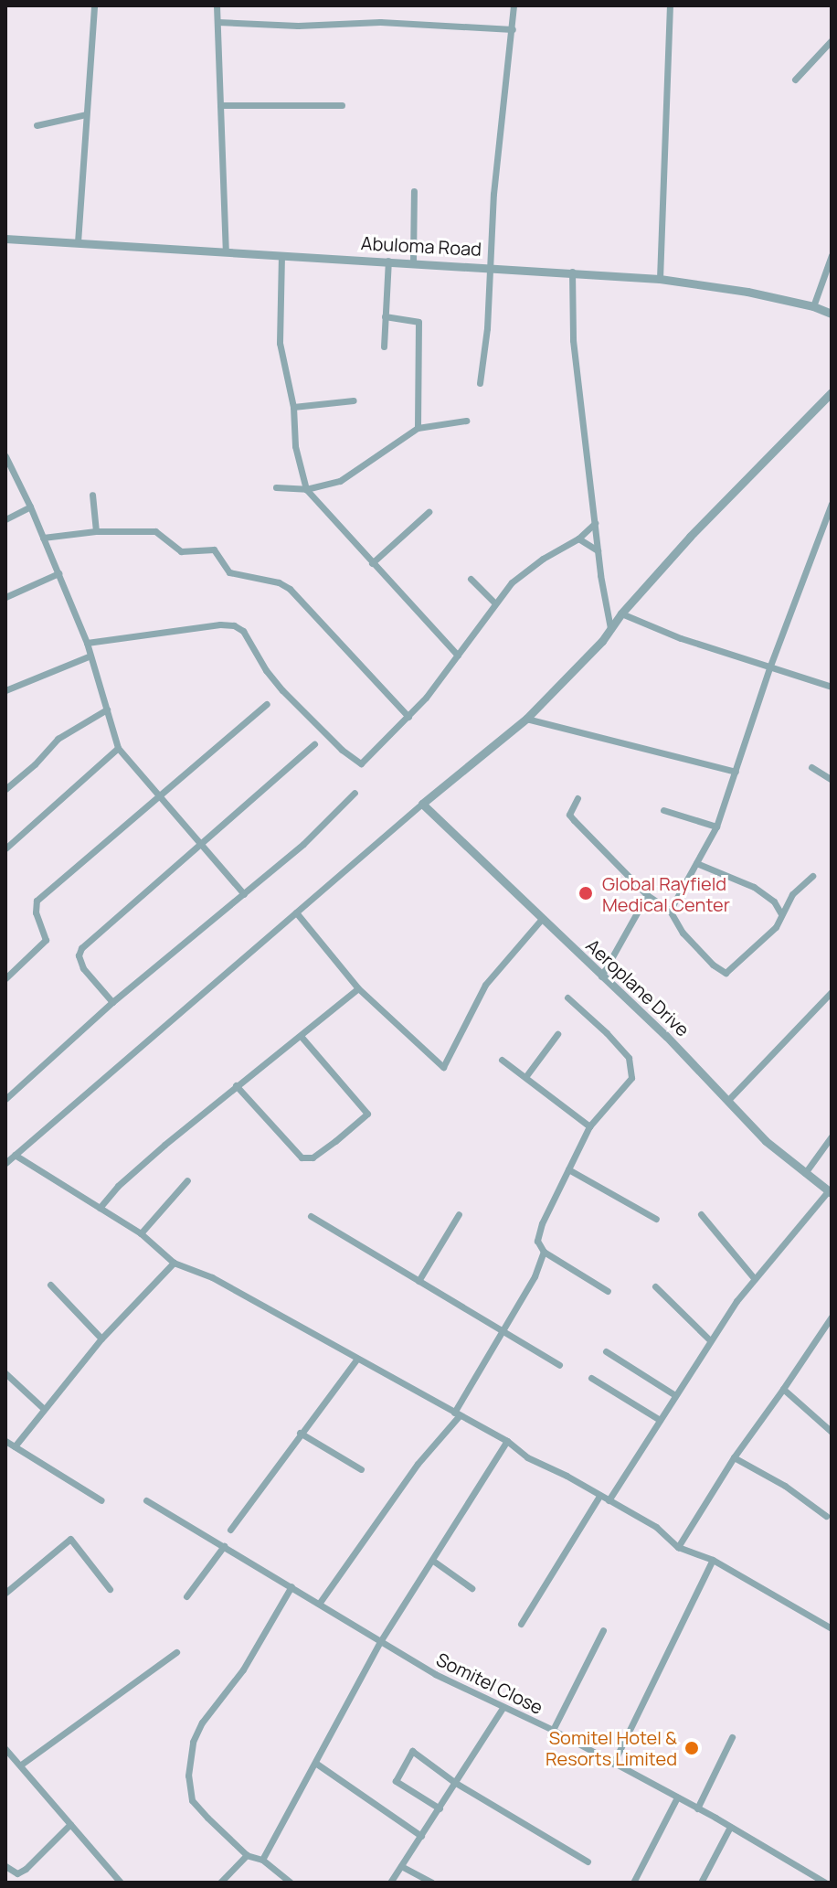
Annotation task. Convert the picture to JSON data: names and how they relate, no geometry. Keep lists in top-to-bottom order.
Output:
{
  "streets": {
    "street": ["Abuloma Road", "Aeroplane Drive", "Somitel Close"]
  },
  "places": ["Global Rayfield Medical Center", "Somitel Hotel & Resorts Limited"]
}
